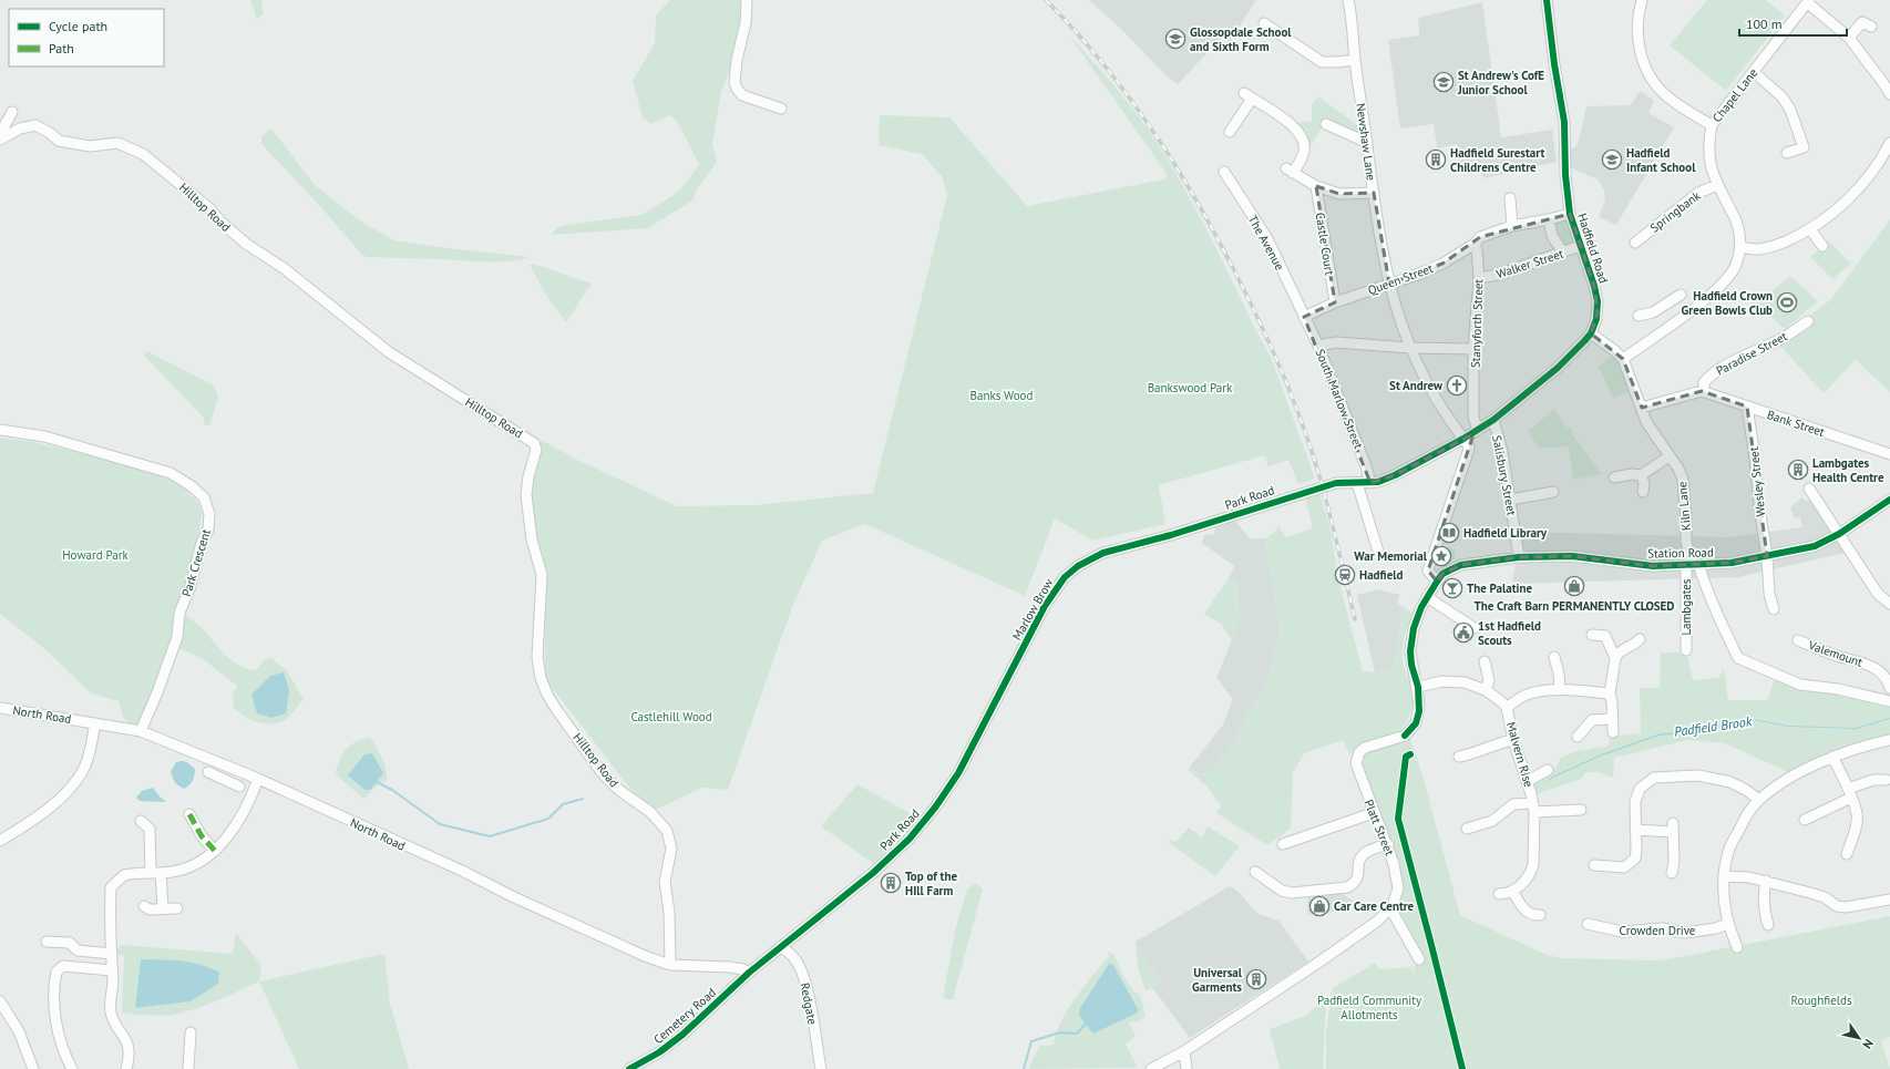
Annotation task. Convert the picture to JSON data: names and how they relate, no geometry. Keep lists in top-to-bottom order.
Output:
{
  "streets": {
    "street": [
      "Chapel Lane",
      "Newshaw Lane",
      "Hilltop Road",
      "Springbank",
      "The Avenue",
      "Castle Court",
      "Hadfield Road",
      "Walker Street",
      "Queen Street",
      "Stanyforth Street",
      "Paradise Street",
      "South Marlow Street",
      "Bank Street",
      "Salisbury Street",
      "Wesley Street",
      "Park Road",
      "Kiln Lane",
      "Station Road",
      "Park Crescent",
      "Lambgates",
      "Marlow Brow",
      "Valemount",
      "North Road",
      "Malvern Rise",
      "Platt Street",
      "Crowden Drive",
      "Redgate",
      "Cemetery Road"
    ]
  },
  "crossings": [
    ["Chapel Lane", "Springbank"],
    ["Chapel Lane", "Kiln Lane"],
    ["Newshaw Lane", "Hadfield Road"],
    ["Newshaw Lane", "Queen Street"],
    ["Hilltop Road", "North Road"],
    ["The Avenue", "Queen Street"],
    ["The Avenue", "South Marlow Street"],
    ["Castle Court", "Queen Street"],
    ["Hadfield Road", "Walker Street"],
    ["Hadfield Road", "Queen Street"],
    ["Hadfield Road", "Stanyforth Street"],
    ["Hadfield Road", "South Marlow Street"],
    ["Hadfield Road", "Salisbury Street"],
    ["Hadfield Road", "Park Road"],
    ["Walker Street", "Stanyforth Street"],
    ["Queen Street", "Stanyforth Street"],
    ["Queen Street", "South Marlow Street"],
    ["Paradise Street", "Bank Street"],
    ["Bank Street", "Wesley Street"],
    ["Salisbury Street", "Station Road"],
    ["Wesley Street", "Station Road"],
    ["Park Road", "Marlow Brow"],
    ["Park Road", "North Road"],
    ["Park Road", "Redgate"],
    ["Park Road", "Cemetery Road"],
    ["Kiln Lane", "Station Road"],
    ["Kiln Lane", "Lambgates"],
    ["Station Road", "Lambgates"],
    ["Station Road", "Platt Street"],
    ["Park Crescent", "North Road"],
    ["North Road", "Cemetery Road"],
    ["Malvern Rise", "Platt Street"]
  ],
  "water": ["Padfield Brook"],
  "parks": [
    "Bankswood Park",
    "Banks Wood",
    "Howard Park",
    "Castlehill Wood",
    "Padfield Community Allotments",
    "Roughfields"
  ],
  "places": {
    "school or university": ["Glossopdale School and Sixth Form", "St Andrew's CofE Junior School", "Hadfield Infant School"],
    "building": [
      "Hadfield Surestart Childrens Centre",
      "Lambgates Health Centre",
      "Top of the HIll Farm",
      "Universal Garments"
    ],
    "sports": ["Hadfield Crown Green Bowls Club"],
    "church": ["St Andrew"],
    "library": ["Hadfield Library"],
    "place": ["War Memorial"],
    "station": ["Hadfield"],
    "shop": ["The Craft Barn PERMANENTLY CLOSED", "Car Care Centre"],
    "bar": ["The Palatine"],
    "public building": ["1st Hadfield Scouts"]
  },
  "legend": ["Cycle path", "Path"],
  "scale_bar": "100 m",
  "north": "bottom right"
}
